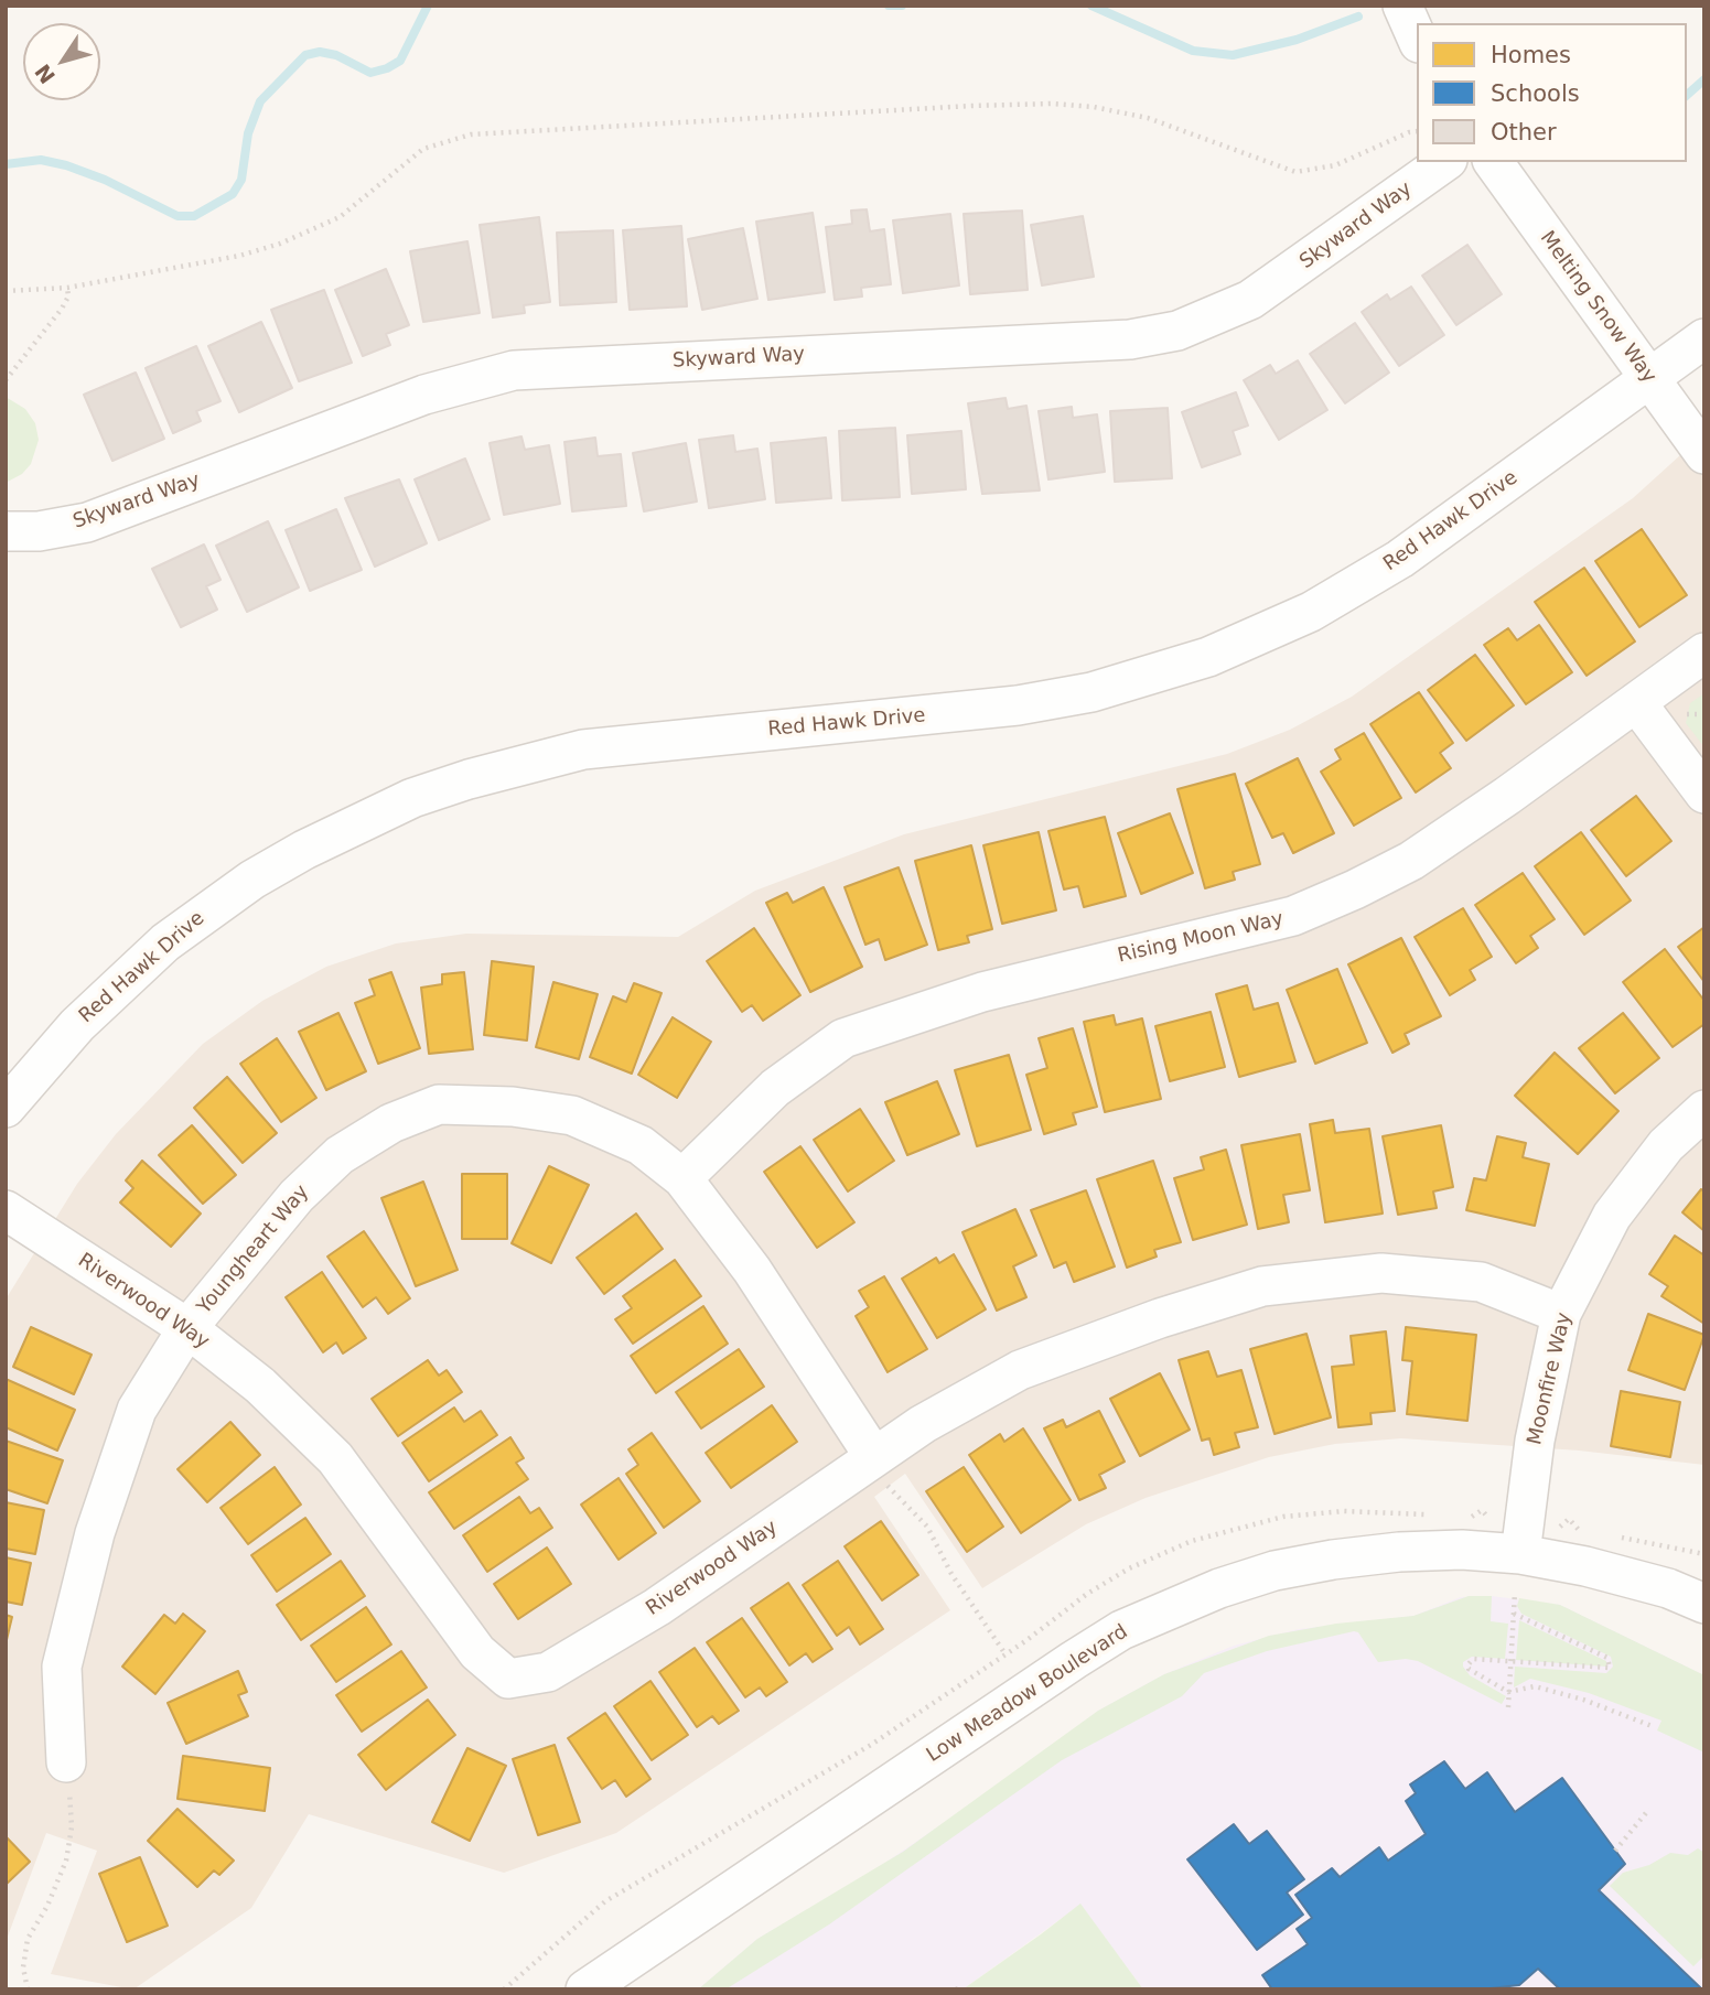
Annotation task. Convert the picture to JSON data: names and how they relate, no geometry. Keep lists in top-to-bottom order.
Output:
{
  "streets": {
    "street": [
      "Skyward Way",
      "Melting Snow Way",
      "Red Hawk Drive",
      "Rising Moon Way",
      "Youngheart Way",
      "Riverwood Way",
      "Moonfire Way",
      "Low Meadow Boulevard"
    ]
  },
  "crossings": [
    ["Melting Snow Way", "Red Hawk Drive"],
    ["Rising Moon Way", "Youngheart Way"],
    ["Youngheart Way", "Riverwood Way"],
    ["Riverwood Way", "Moonfire Way"],
    ["Moonfire Way", "Low Meadow Boulevard"]
  ],
  "legend": ["Homes", "Schools", "Other"],
  "north": "bottom left"
}
